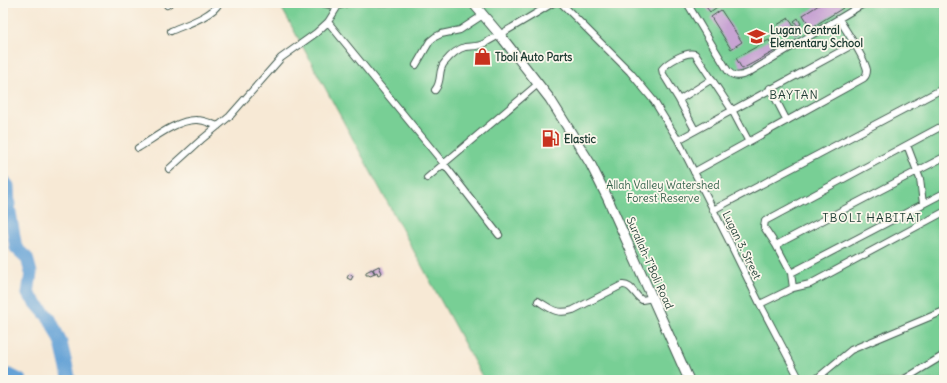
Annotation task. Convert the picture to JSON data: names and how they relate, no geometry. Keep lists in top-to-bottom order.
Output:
{
  "streets": {
    "main road": ["Surallah-T'Boli Road"],
    "street": ["Lugan 3. Street"]
  },
  "districts": ["BAYTAN", "TBOLI HABITAT"],
  "parks": ["Allah Valley Watershed Forest Reserve"],
  "places": {
    "school or university": ["Lugan Central Elementary School"],
    "shop": ["Tboli Auto Parts"],
    "fuel station": ["Elastic"]
  }
}
